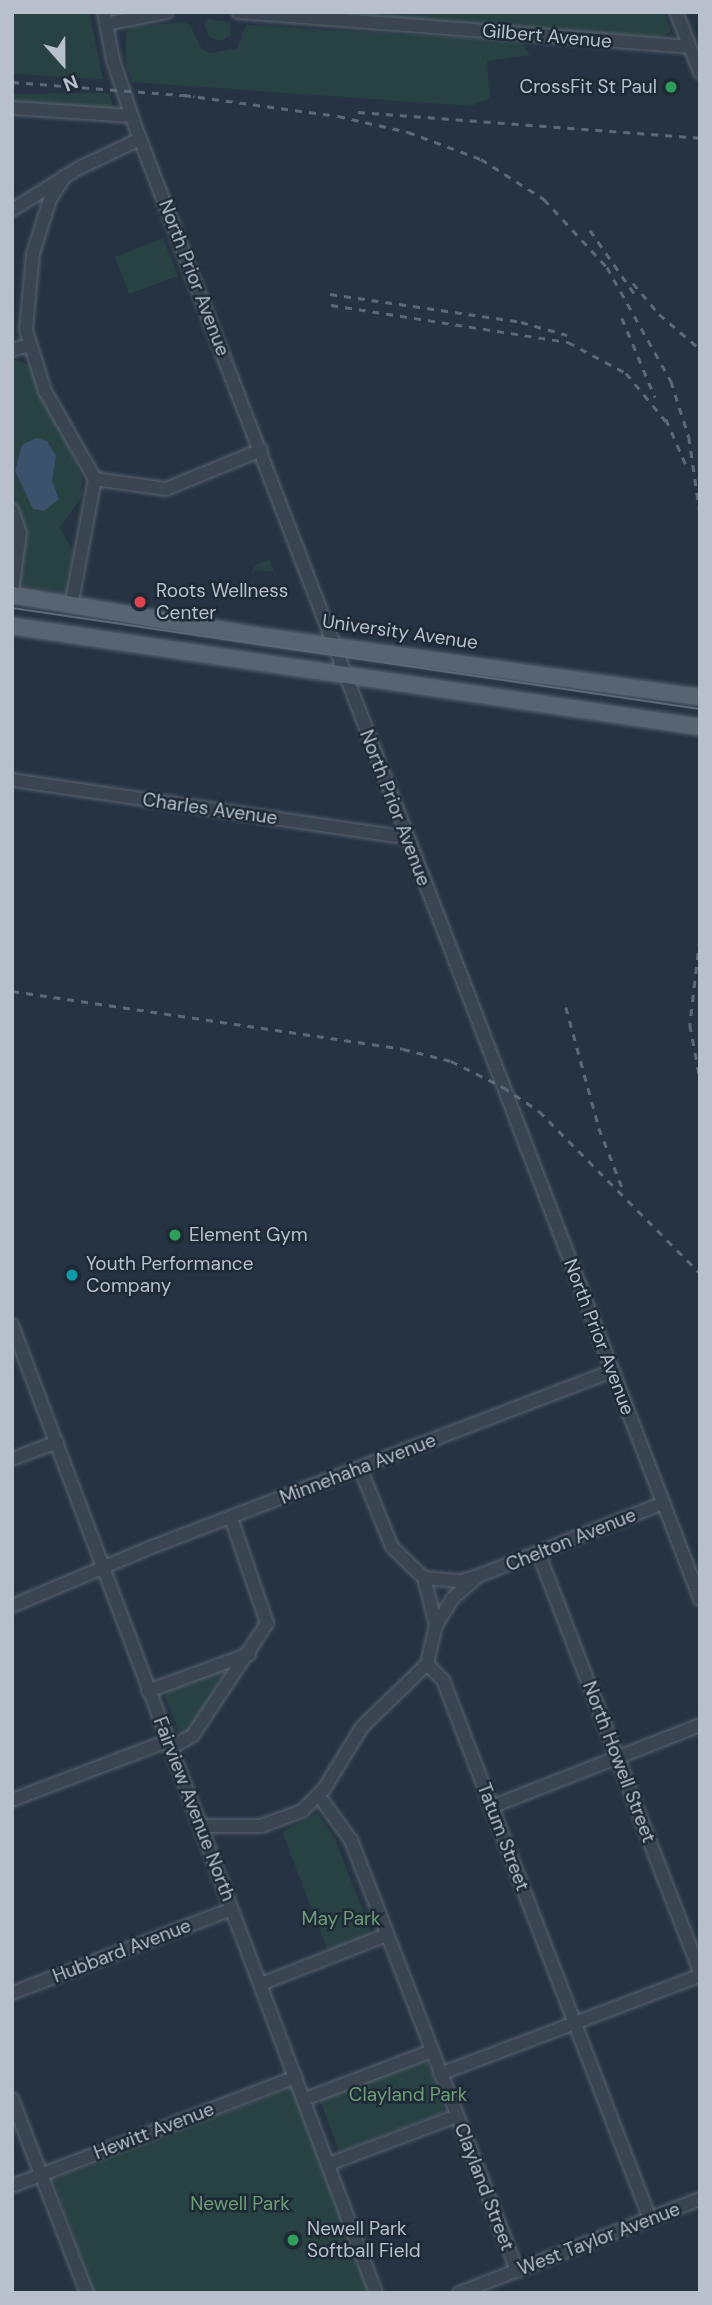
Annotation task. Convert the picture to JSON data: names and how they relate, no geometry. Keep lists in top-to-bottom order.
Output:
{
  "streets": {
    "main road": ["University Avenue"],
    "street": [
      "Gilbert Avenue",
      "North Prior Avenue",
      "Charles Avenue",
      "Minnehaha Avenue",
      "Chelton Avenue",
      "North Howell Street",
      "Fairview Avenue North",
      "Tatum Street",
      "Hubbard Avenue",
      "Hewitt Avenue",
      "Clayland Street",
      "West Taylor Avenue"
    ]
  },
  "crossings": [
    ["North Prior Avenue", "University Avenue"],
    ["North Prior Avenue", "Charles Avenue"],
    ["North Prior Avenue", "Minnehaha Avenue"],
    ["North Prior Avenue", "Chelton Avenue"],
    ["Minnehaha Avenue", "Fairview Avenue North"],
    ["Chelton Avenue", "North Howell Street"],
    ["Fairview Avenue North", "Hubbard Avenue"],
    ["Fairview Avenue North", "Hewitt Avenue"],
    ["Tatum Street", "West Taylor Avenue"],
    ["Clayland Street", "West Taylor Avenue"]
  ],
  "parks": ["May Park", "Clayland Park", "Newell Park"],
  "places": [
    "CrossFit St Paul",
    "Roots Wellness Center",
    "Element Gym",
    "Youth Performance Company",
    "Newell Park Softball Field"
  ],
  "north": "bottom"
}
